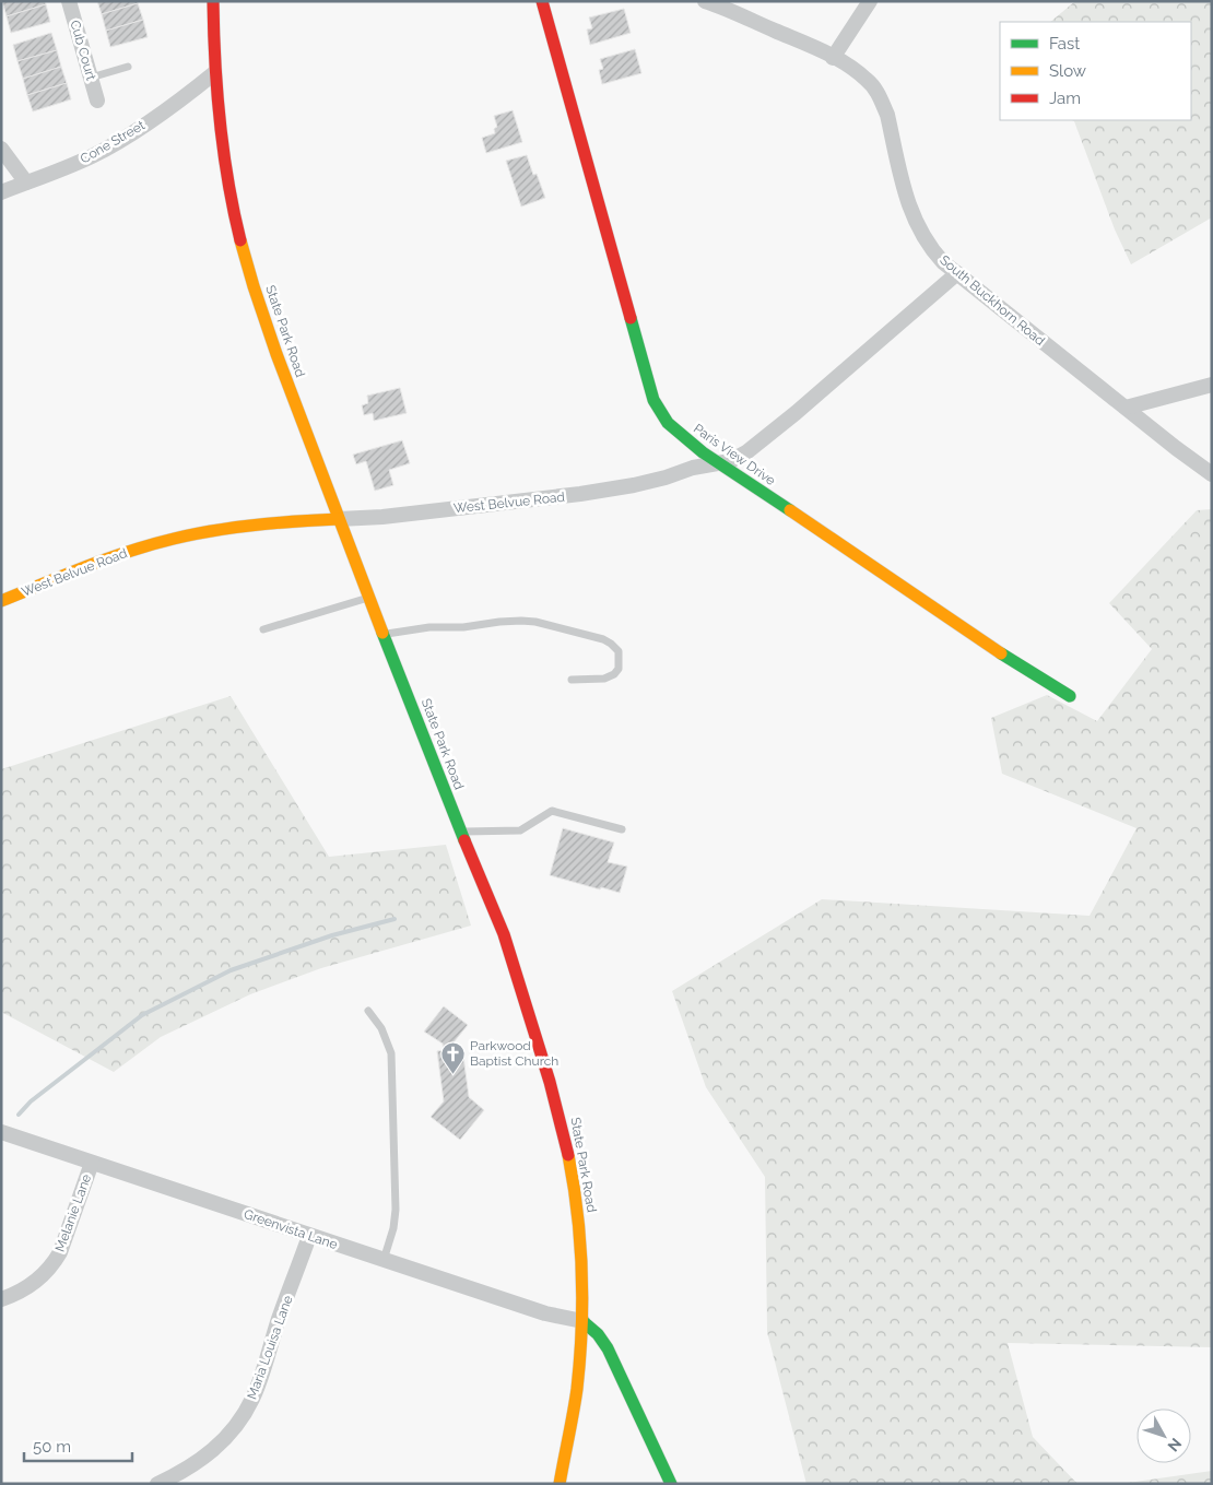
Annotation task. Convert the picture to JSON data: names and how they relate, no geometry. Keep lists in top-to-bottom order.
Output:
{
  "streets": {
    "main road": ["State Park Road", "Paris View Drive", "West Belvue Road"],
    "street": [
      "Cub Court",
      "Cone Street",
      "South Buckhorn Road",
      "Melanie Lane",
      "Greenvista Lane",
      "Maria Louisa Lane"
    ]
  },
  "crossings": [
    ["Cone Street", "State Park Road"],
    ["South Buckhorn Road", "West Belvue Road"],
    ["State Park Road", "West Belvue Road"],
    ["State Park Road", "Greenvista Lane"],
    ["Paris View Drive", "West Belvue Road"],
    ["Melanie Lane", "Greenvista Lane"],
    ["Greenvista Lane", "Maria Louisa Lane"]
  ],
  "places": {
    "church": ["Parkwood Baptist Church"]
  },
  "legend": ["Fast", "Slow", "Jam"],
  "scale_bar": "50 m",
  "north": "bottom right"
}
